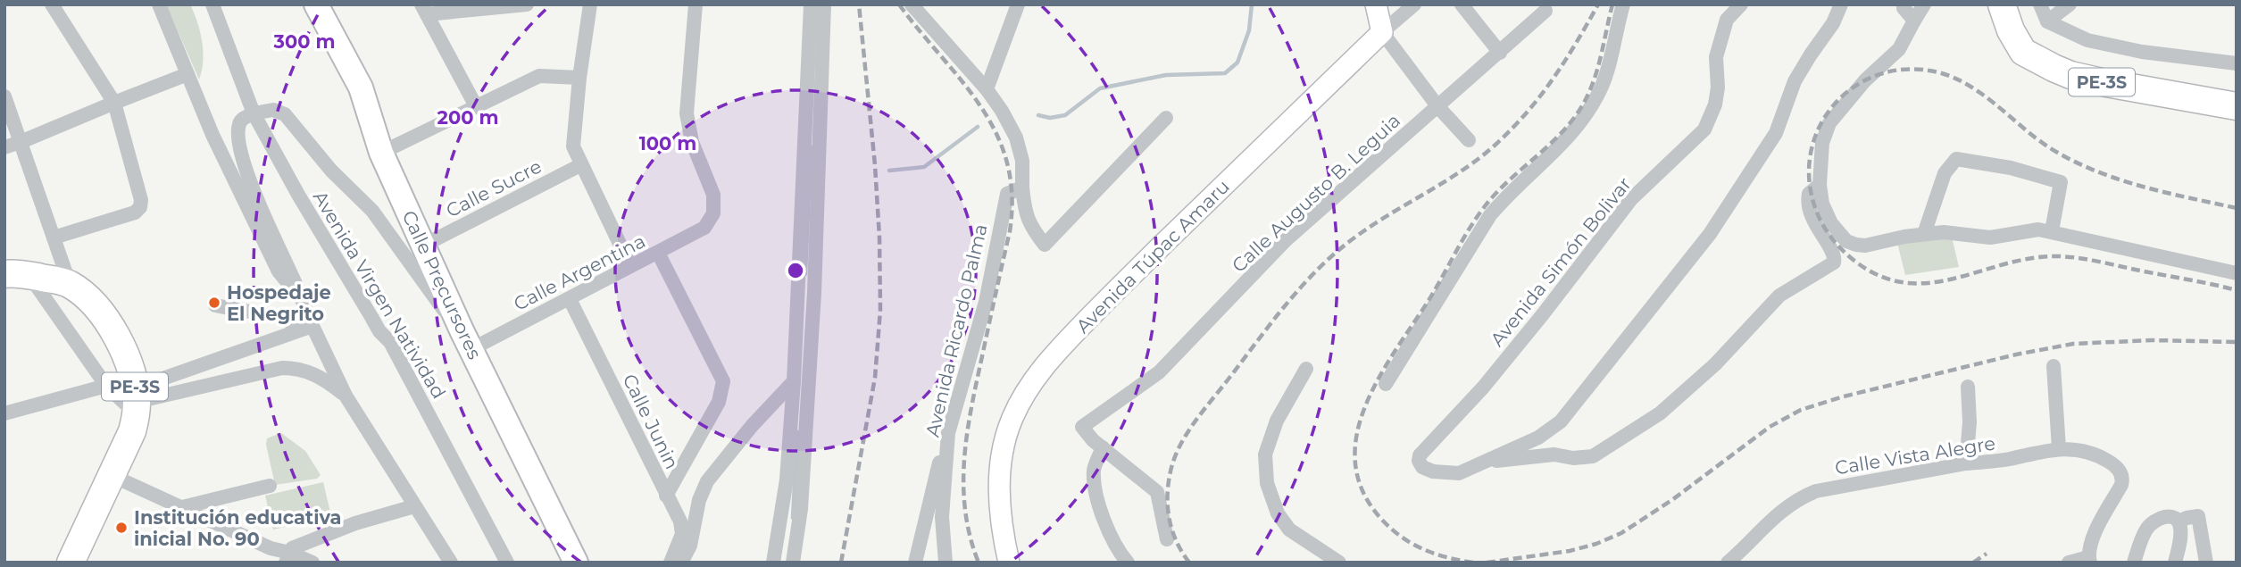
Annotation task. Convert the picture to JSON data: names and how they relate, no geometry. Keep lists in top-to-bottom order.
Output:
{
  "streets": {
    "highway": ["PE-3S"],
    "main road": ["Calle Precursores"],
    "street": [
      "Calle Sucre",
      "Calle Augusto B. Leguia",
      "Avenida Túpac Amaru",
      "Avenida Simón Bolivar",
      "Calle Argentina",
      "Avenida Virgen Natividad",
      "Avenida Ricardo Palma",
      "Calle Junin",
      "Calle Vista Alegre"
    ]
  },
  "crossings": [
    ["Calle Sucre", "Calle Precursores"],
    ["Calle Argentina", "Calle Precursores"],
    ["Calle Argentina", "Calle Junin"]
  ],
  "places": ["Hospedaje El Negrito", "Institución educativa inicial No. 90"],
  "rings": ["300 m", "200 m", "100 m"]
}
